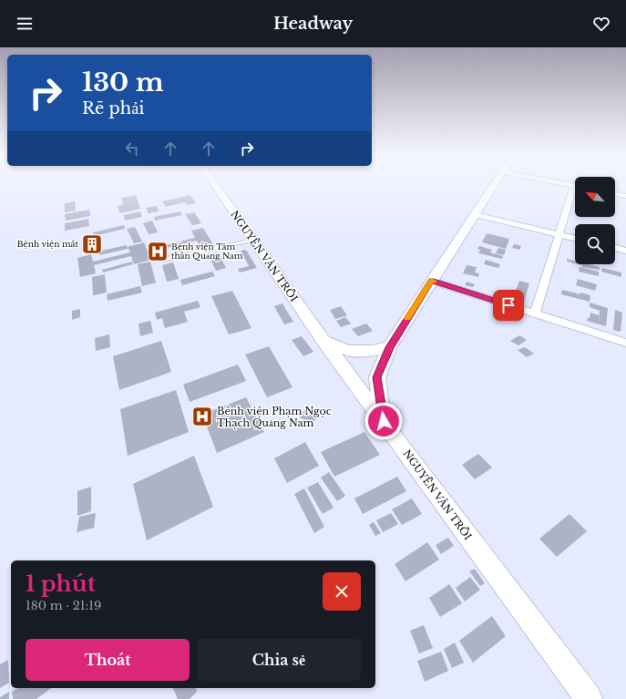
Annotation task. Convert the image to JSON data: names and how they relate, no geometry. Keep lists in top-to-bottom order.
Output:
{
  "streets": {
    "street": ["NGUYỄN VĂN TRỖI"]
  },
  "places": {
    "building": ["Bệnh viện mắt"],
    "hospital": ["Bệnh viện Tâm thần Quảng Nam", "Bệnh viện Phạm Ngọc Thạch Quảng Nam"]
  },
  "north": "top left",
  "page": {
    "header": "Headway",
    "turn": ["130 m", "Rẽ phải"],
    "heading": ["1 phút", "180 m · 21:19"],
    "buttons": ["Thoát", "Chia sẻ"]
  }
}
